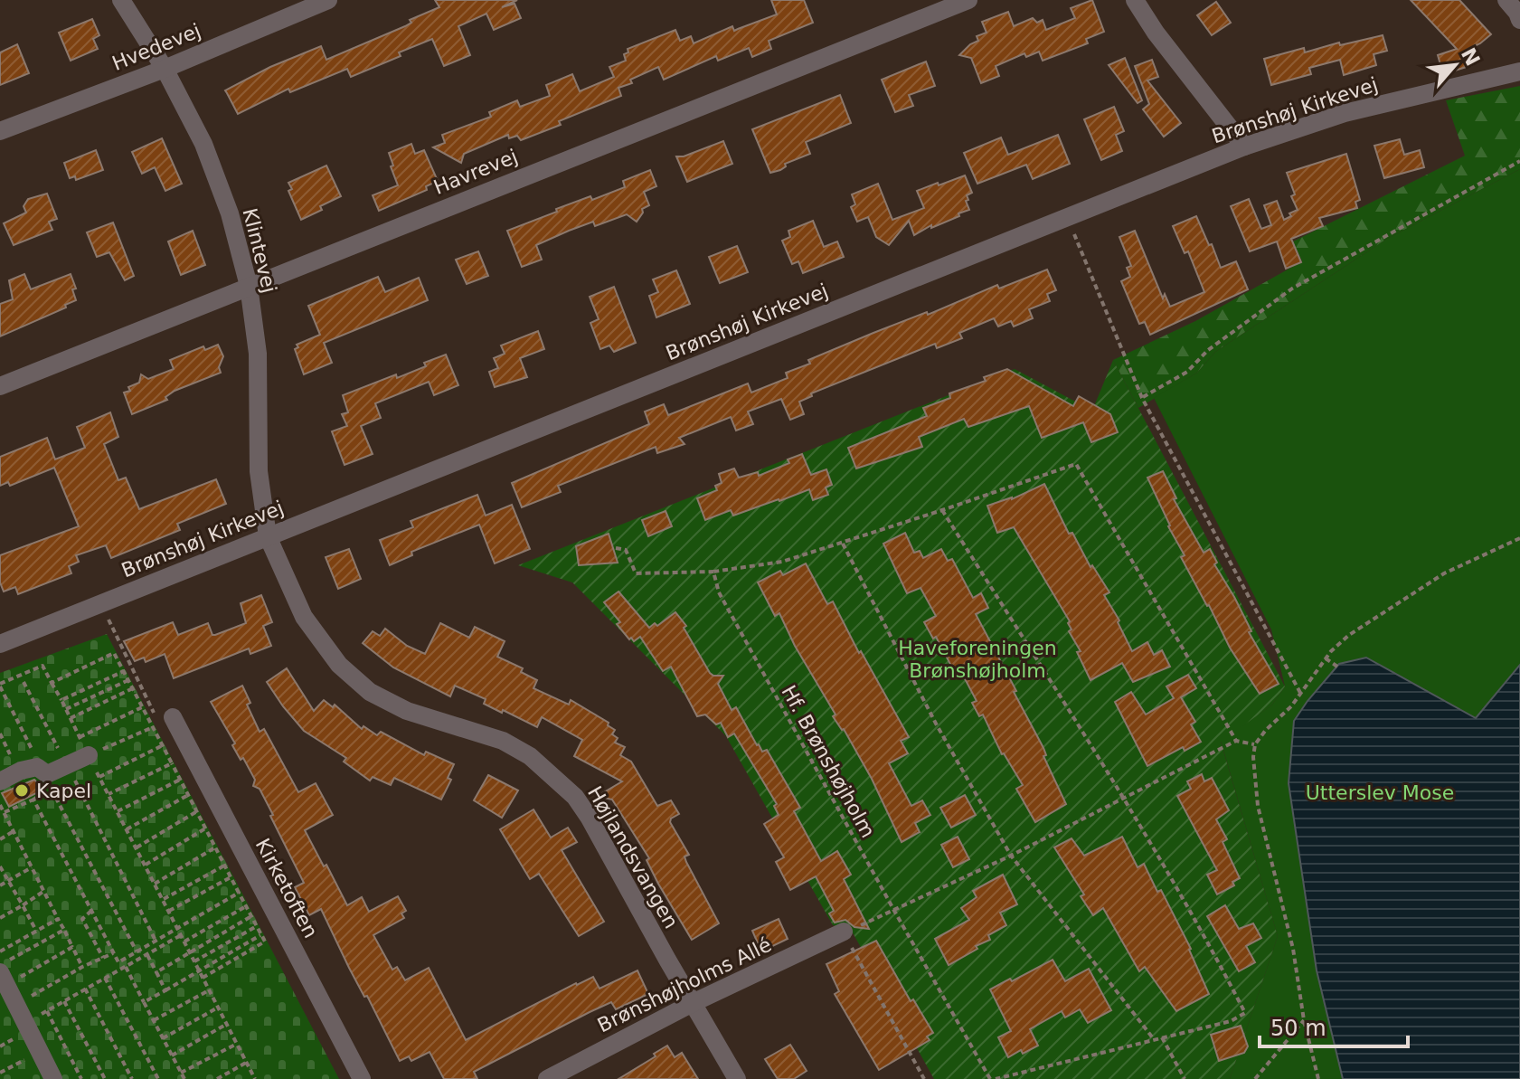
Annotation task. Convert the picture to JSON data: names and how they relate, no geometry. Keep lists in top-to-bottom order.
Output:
{
  "streets": {
    "street": [
      "Hvedevej",
      "Brønshøj Kirkevej",
      "Havrevej",
      "Klintevej",
      "Højlandsvangen",
      "Kirketoften",
      "Brønshøjholms Allé"
    ],
    "path": ["Hf. Brønshøjholm"]
  },
  "crossings": [
    ["Hvedevej", "Klintevej"],
    ["Brønshøj Kirkevej", "Klintevej"],
    ["Brønshøj Kirkevej", "Højlandsvangen"],
    ["Havrevej", "Klintevej"],
    ["Klintevej", "Højlandsvangen"],
    ["Højlandsvangen", "Brønshøjholms Allé"]
  ],
  "parks": ["Haveforeningen Brønshøjholm", "Utterslev Mose"],
  "places": ["Kapel"],
  "scale_bar": "50 m",
  "north": "top right"
}
